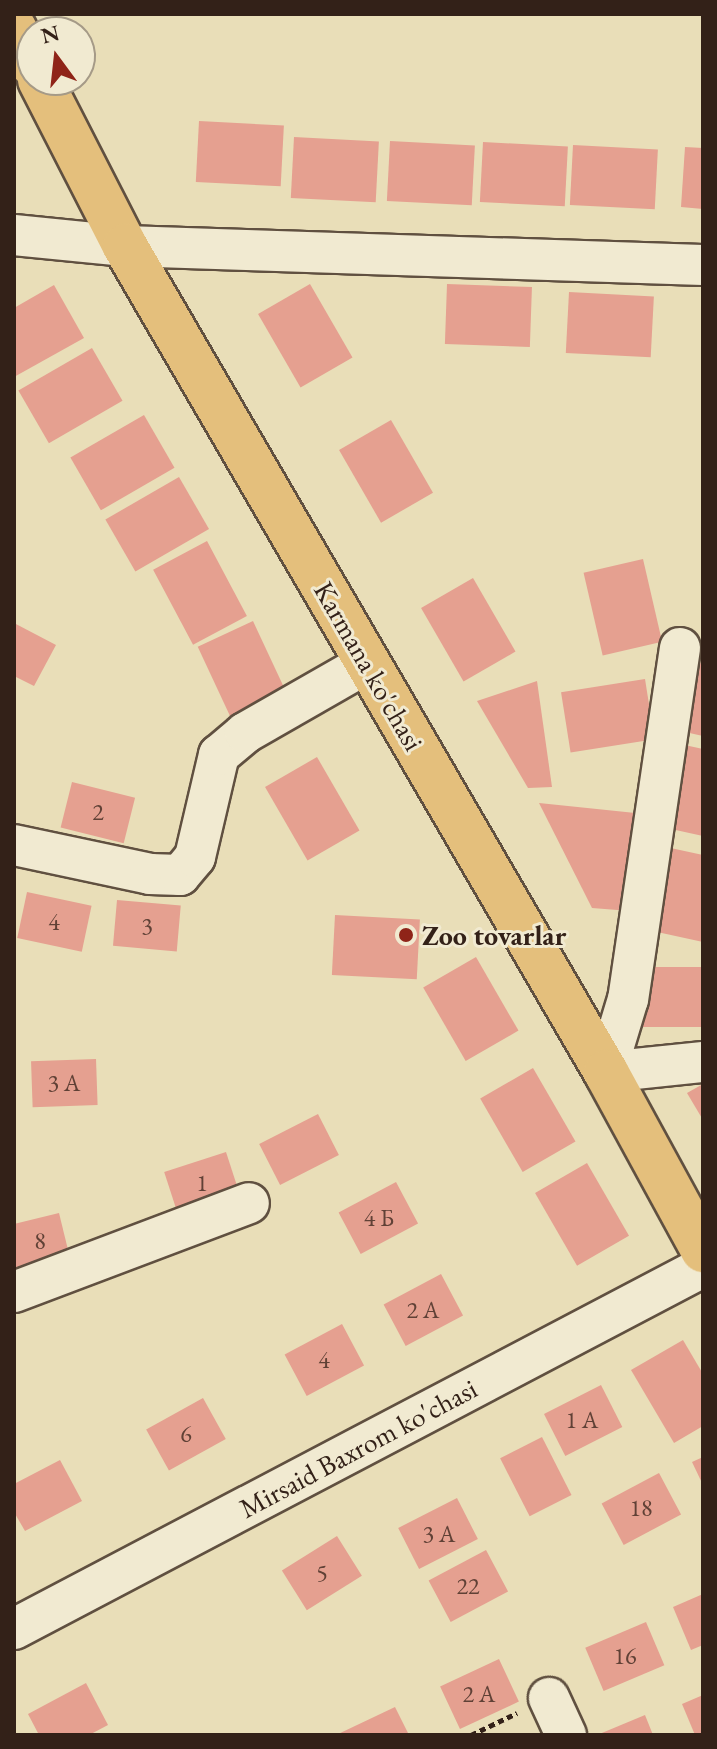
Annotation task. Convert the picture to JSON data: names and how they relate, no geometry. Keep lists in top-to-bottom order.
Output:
{
  "streets": {
    "main road": ["Karmana ko'chasi"],
    "street": ["Mirsaid Baxrom ko'chasi"]
  },
  "places": ["Zoo tovarlar"],
  "house_numbers": [
    "2",
    "4",
    "3",
    "3 А",
    "1",
    "4 Б",
    "8",
    "2 А",
    "4",
    "1 А",
    "6",
    "18",
    "3 А",
    "5",
    "22",
    "16",
    "2 А"
  ],
  "north": "top"
}
